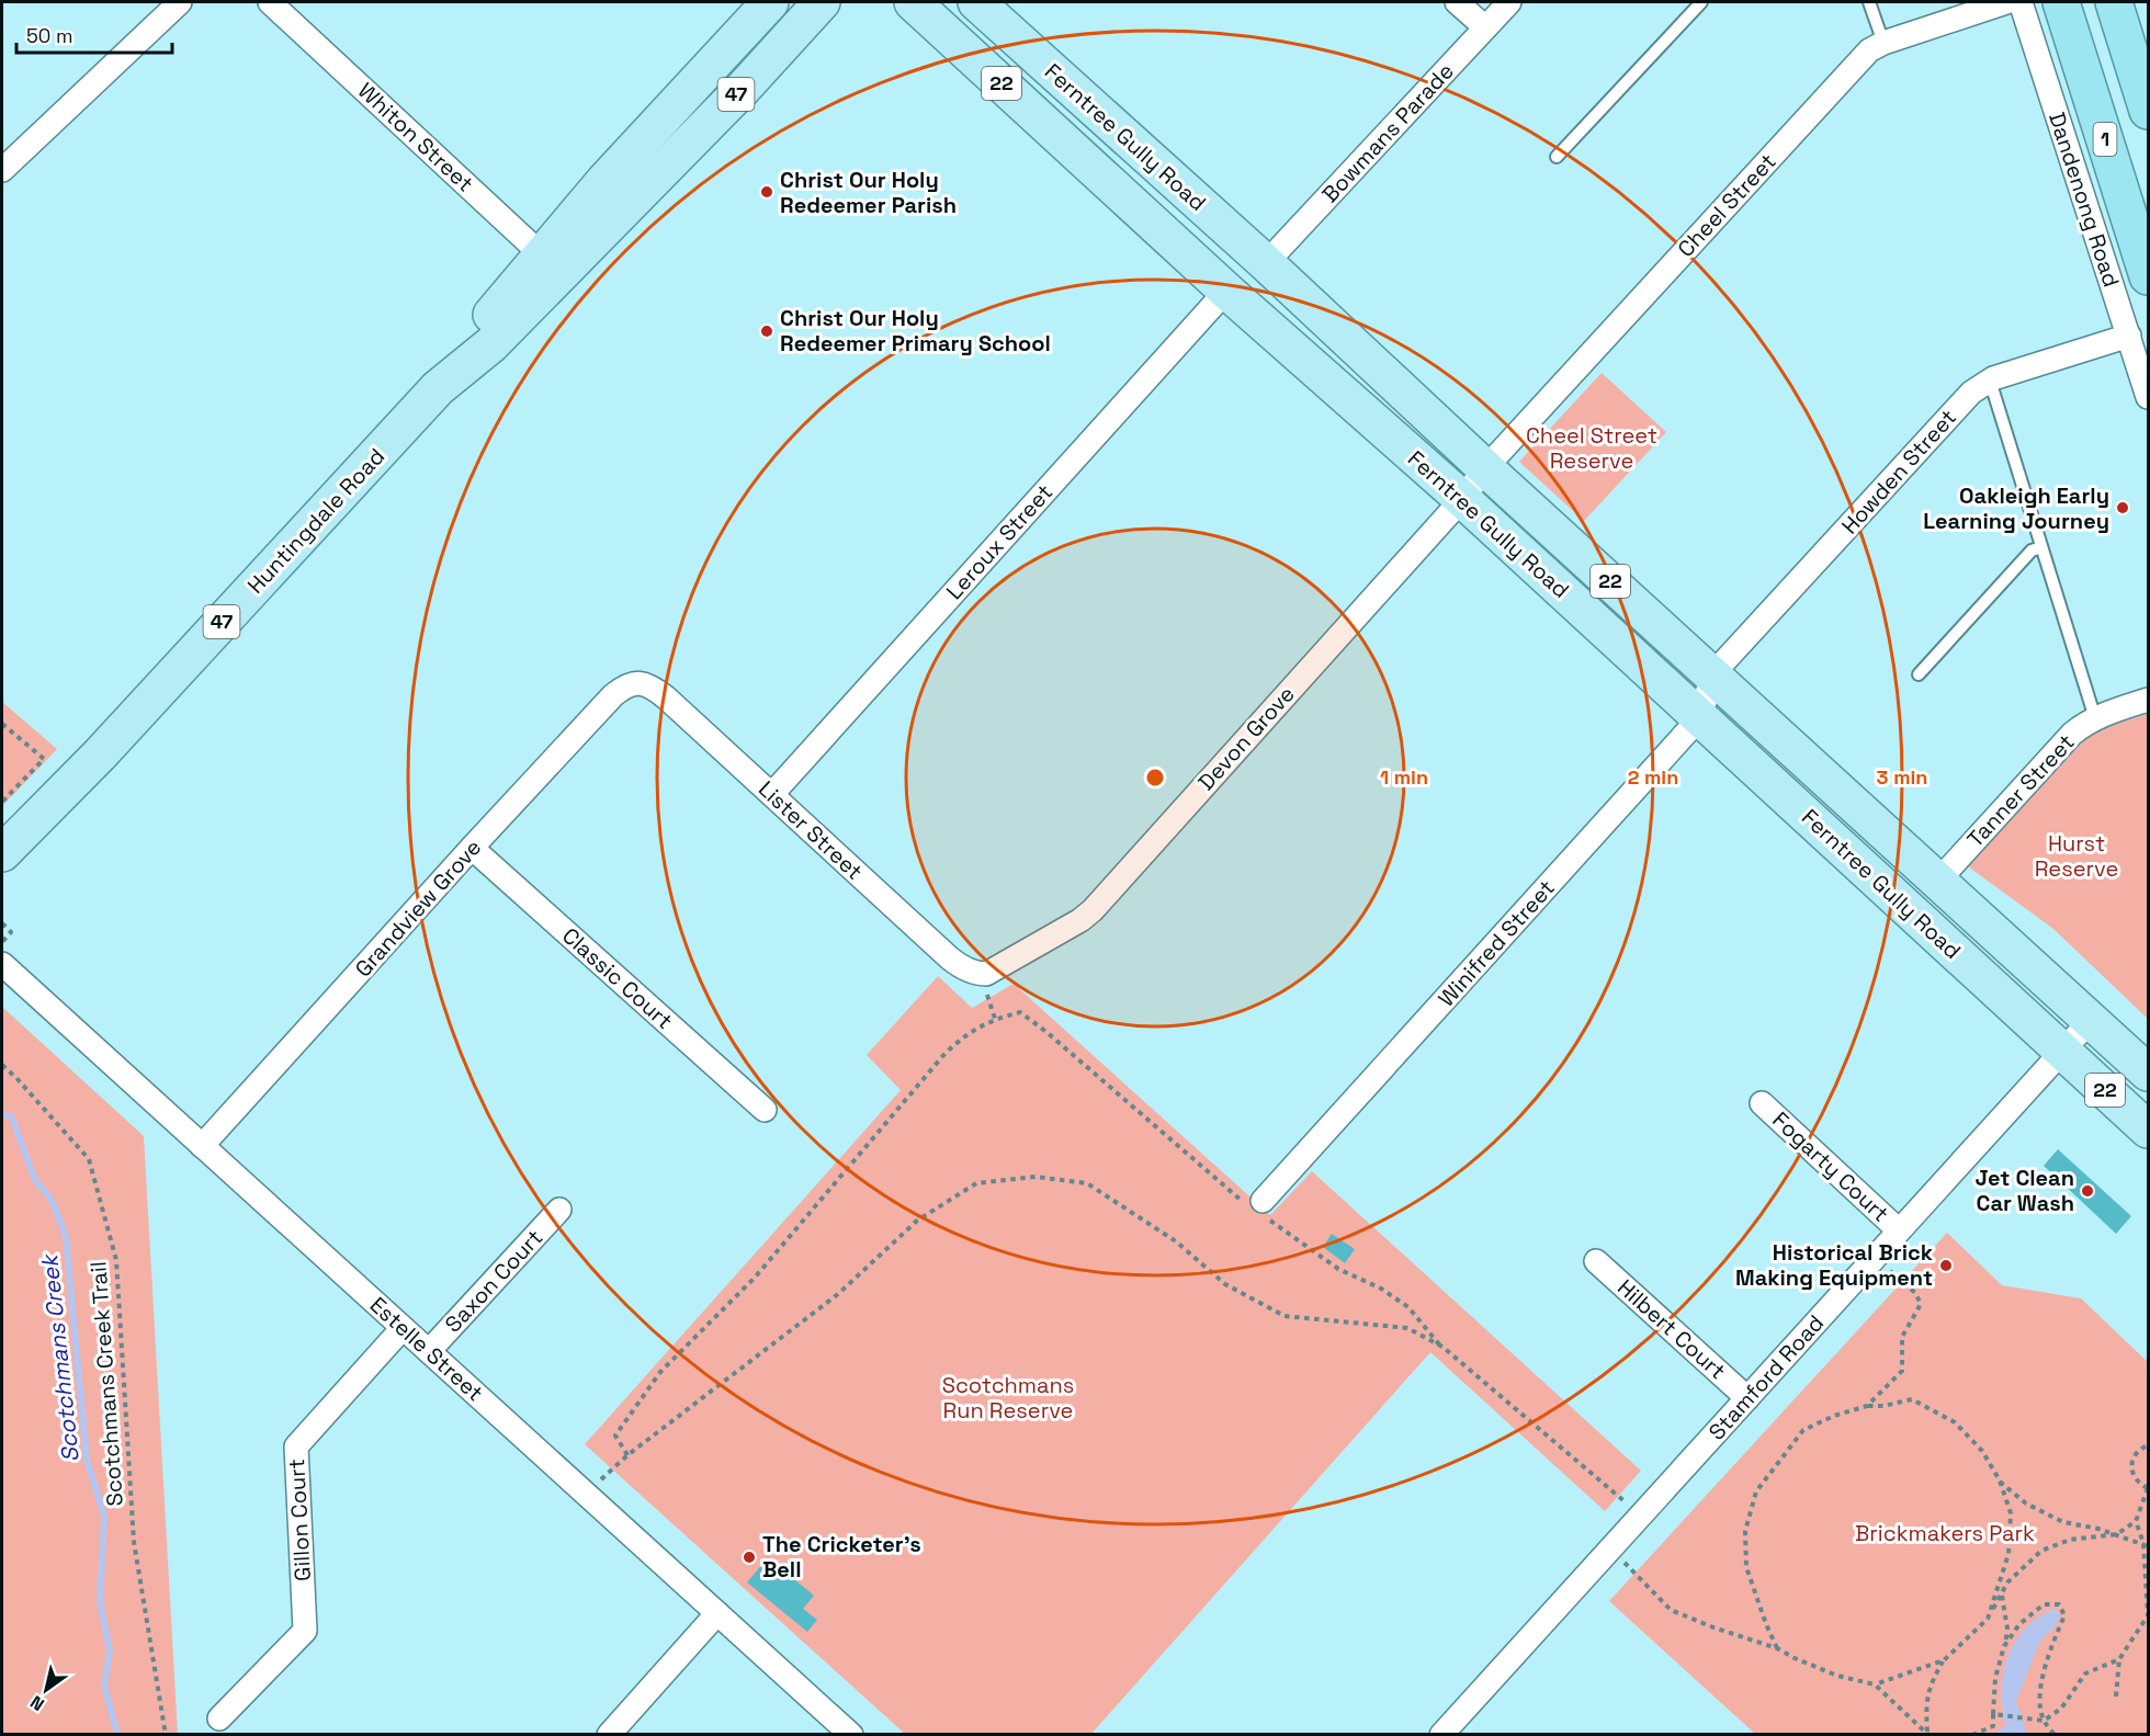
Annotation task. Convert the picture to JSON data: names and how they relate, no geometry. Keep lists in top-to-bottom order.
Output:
{
  "streets": {
    "highway": ["1"],
    "main road": [
      "22",
      "47",
      "Ferntree Gully Road",
      "Huntingdale Road"
    ],
    "street": [
      "Bowmans Parade",
      "Whiton Street",
      "Dandenong Road",
      "Cheel Street",
      "Howden Street",
      "Leroux Street",
      "Devon Grove",
      "Tanner Street",
      "Lister Street",
      "Grandview Grove",
      "Winifred Street",
      "Classic Court",
      "Fogarty Court",
      "Saxon Court",
      "Hilbert Court",
      "Estelle Street",
      "Stamford Road",
      "Gillon Court"
    ],
    "path": ["Scotchmans Creek Trail"]
  },
  "crossings": [
    ["Bowmans Parade", "Ferntree Gully Road"],
    ["Whiton Street", "Huntingdale Road"],
    ["Ferntree Gully Road", "Cheel Street"],
    ["Ferntree Gully Road", "Howden Street"],
    ["Ferntree Gully Road", "Leroux Street"],
    ["Ferntree Gully Road", "Devon Grove"],
    ["Ferntree Gully Road", "Tanner Street"],
    ["Ferntree Gully Road", "Winifred Street"],
    ["Ferntree Gully Road", "Stamford Road"],
    ["Dandenong Road", "Howden Street"],
    ["Cheel Street", "Devon Grove"],
    ["Howden Street", "Winifred Street"],
    ["Leroux Street", "Lister Street"],
    ["Devon Grove", "Lister Street"],
    ["Lister Street", "Grandview Grove"],
    ["Grandview Grove", "Classic Court"],
    ["Grandview Grove", "Estelle Street"],
    ["Fogarty Court", "Stamford Road"],
    ["Saxon Court", "Estelle Street"],
    ["Hilbert Court", "Stamford Road"],
    ["Estelle Street", "Gillon Court"]
  ],
  "water": ["Scotchmans Creek"],
  "parks": [
    "Cheel Street Reserve",
    "Hurst Reserve",
    "Scotchmans Run Reserve",
    "Brickmakers Park"
  ],
  "places": [
    "Christ Our Holy Redeemer Parish",
    "Christ Our Holy Redeemer Primary School",
    "Oakleigh Early Learning Journey",
    "Jet Clean Car Wash",
    "Historical Brick Making Equipment",
    "The Cricketer's Bell"
  ],
  "scale_bar": "50 m",
  "north": "bottom left",
  "rings": ["1 min", "2 min", "3 min"]
}
